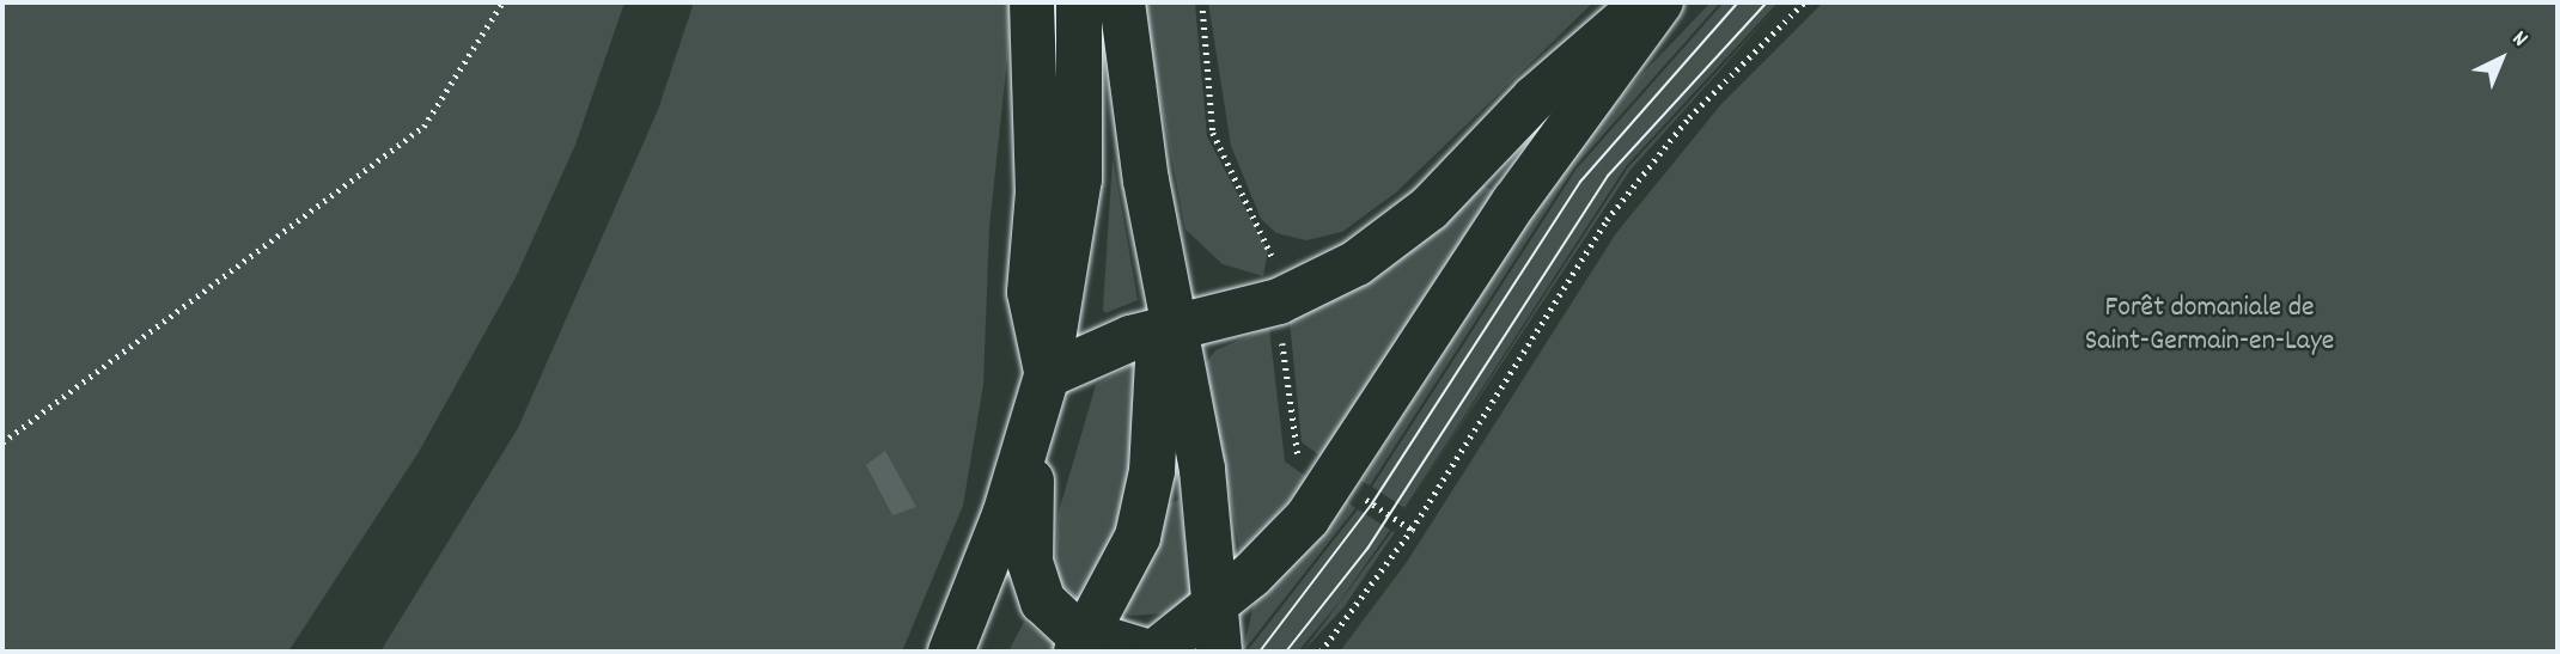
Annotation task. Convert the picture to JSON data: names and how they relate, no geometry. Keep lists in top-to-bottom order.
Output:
{
  "parks": ["Forêt domaniale de Saint-Germain-en-Laye"],
  "north": "top right"
}
